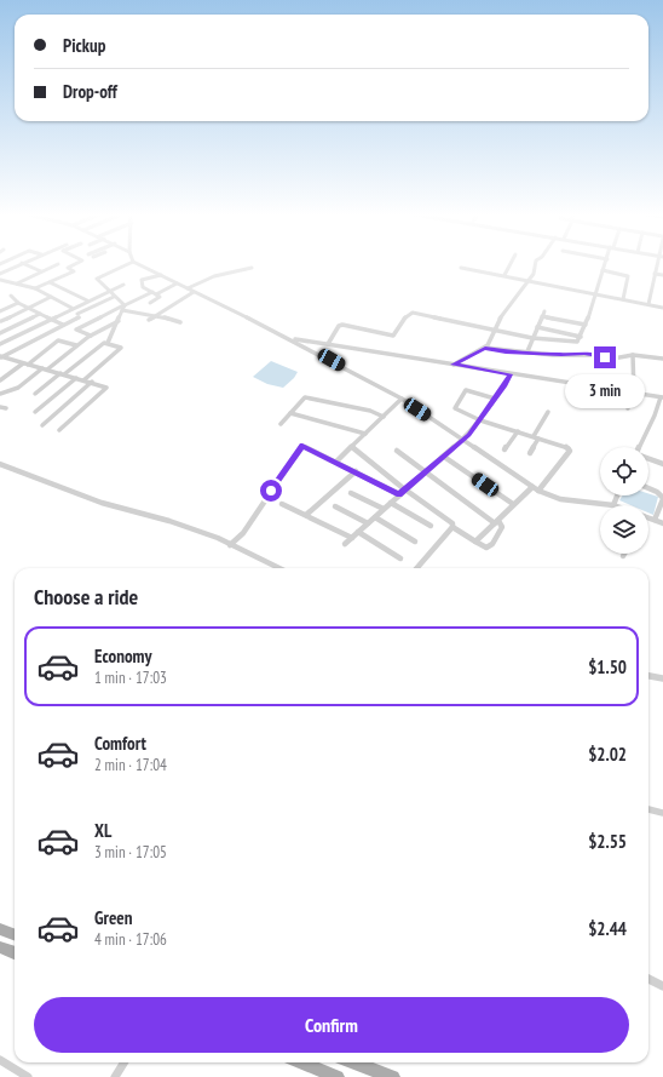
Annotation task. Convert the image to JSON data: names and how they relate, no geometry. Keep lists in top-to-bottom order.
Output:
{
  "page": {
    "banner": ["Pickup", "Drop-off"],
    "bubble": "3 min",
    "heading": "Choose a ride",
    "list": [
      {
        "name": "Economy",
        "note": "1 min · 17:03",
        "value": "$1.50"
      },
      {
        "name": "Comfort",
        "note": "2 min · 17:04",
        "value": "$2.02"
      },
      {
        "name": "XL",
        "note": "3 min · 17:05",
        "value": "$2.55"
      },
      {
        "name": "Green",
        "note": "4 min · 17:06",
        "value": "$2.44"
      }
    ],
    "buttons": "Confirm"
  }
}
